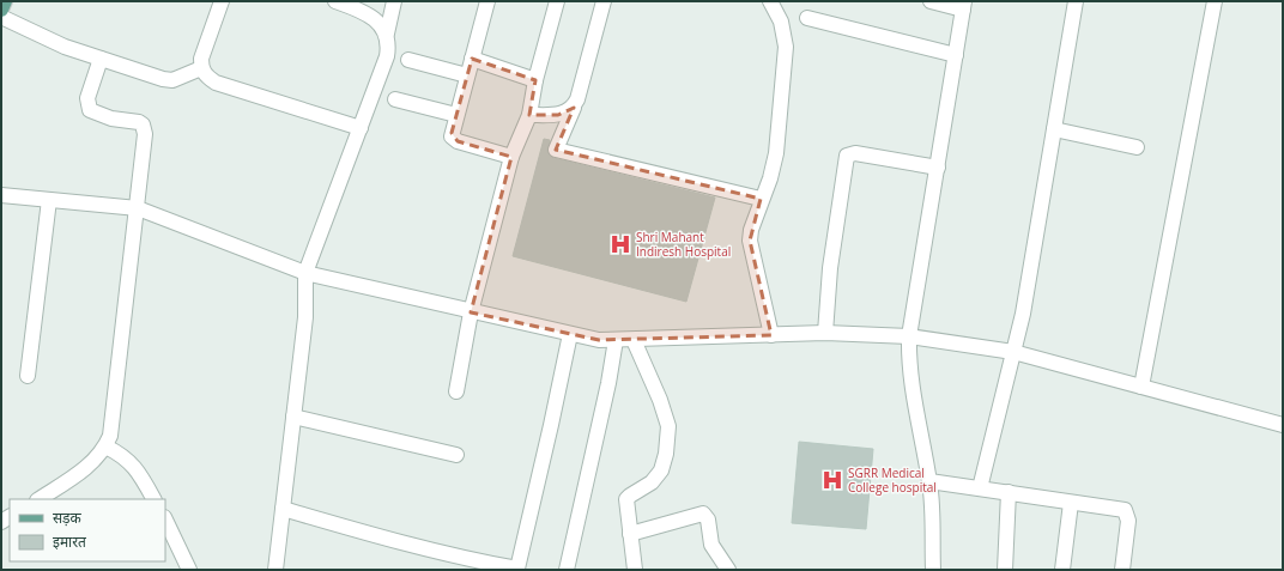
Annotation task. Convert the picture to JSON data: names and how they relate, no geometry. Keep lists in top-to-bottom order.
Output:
{
  "places": {
    "hospital": ["Shri Mahant Indiresh Hospital", "SGRR Medical College hospital"]
  },
  "legend": ["सड़क", "इमारत"]
}
